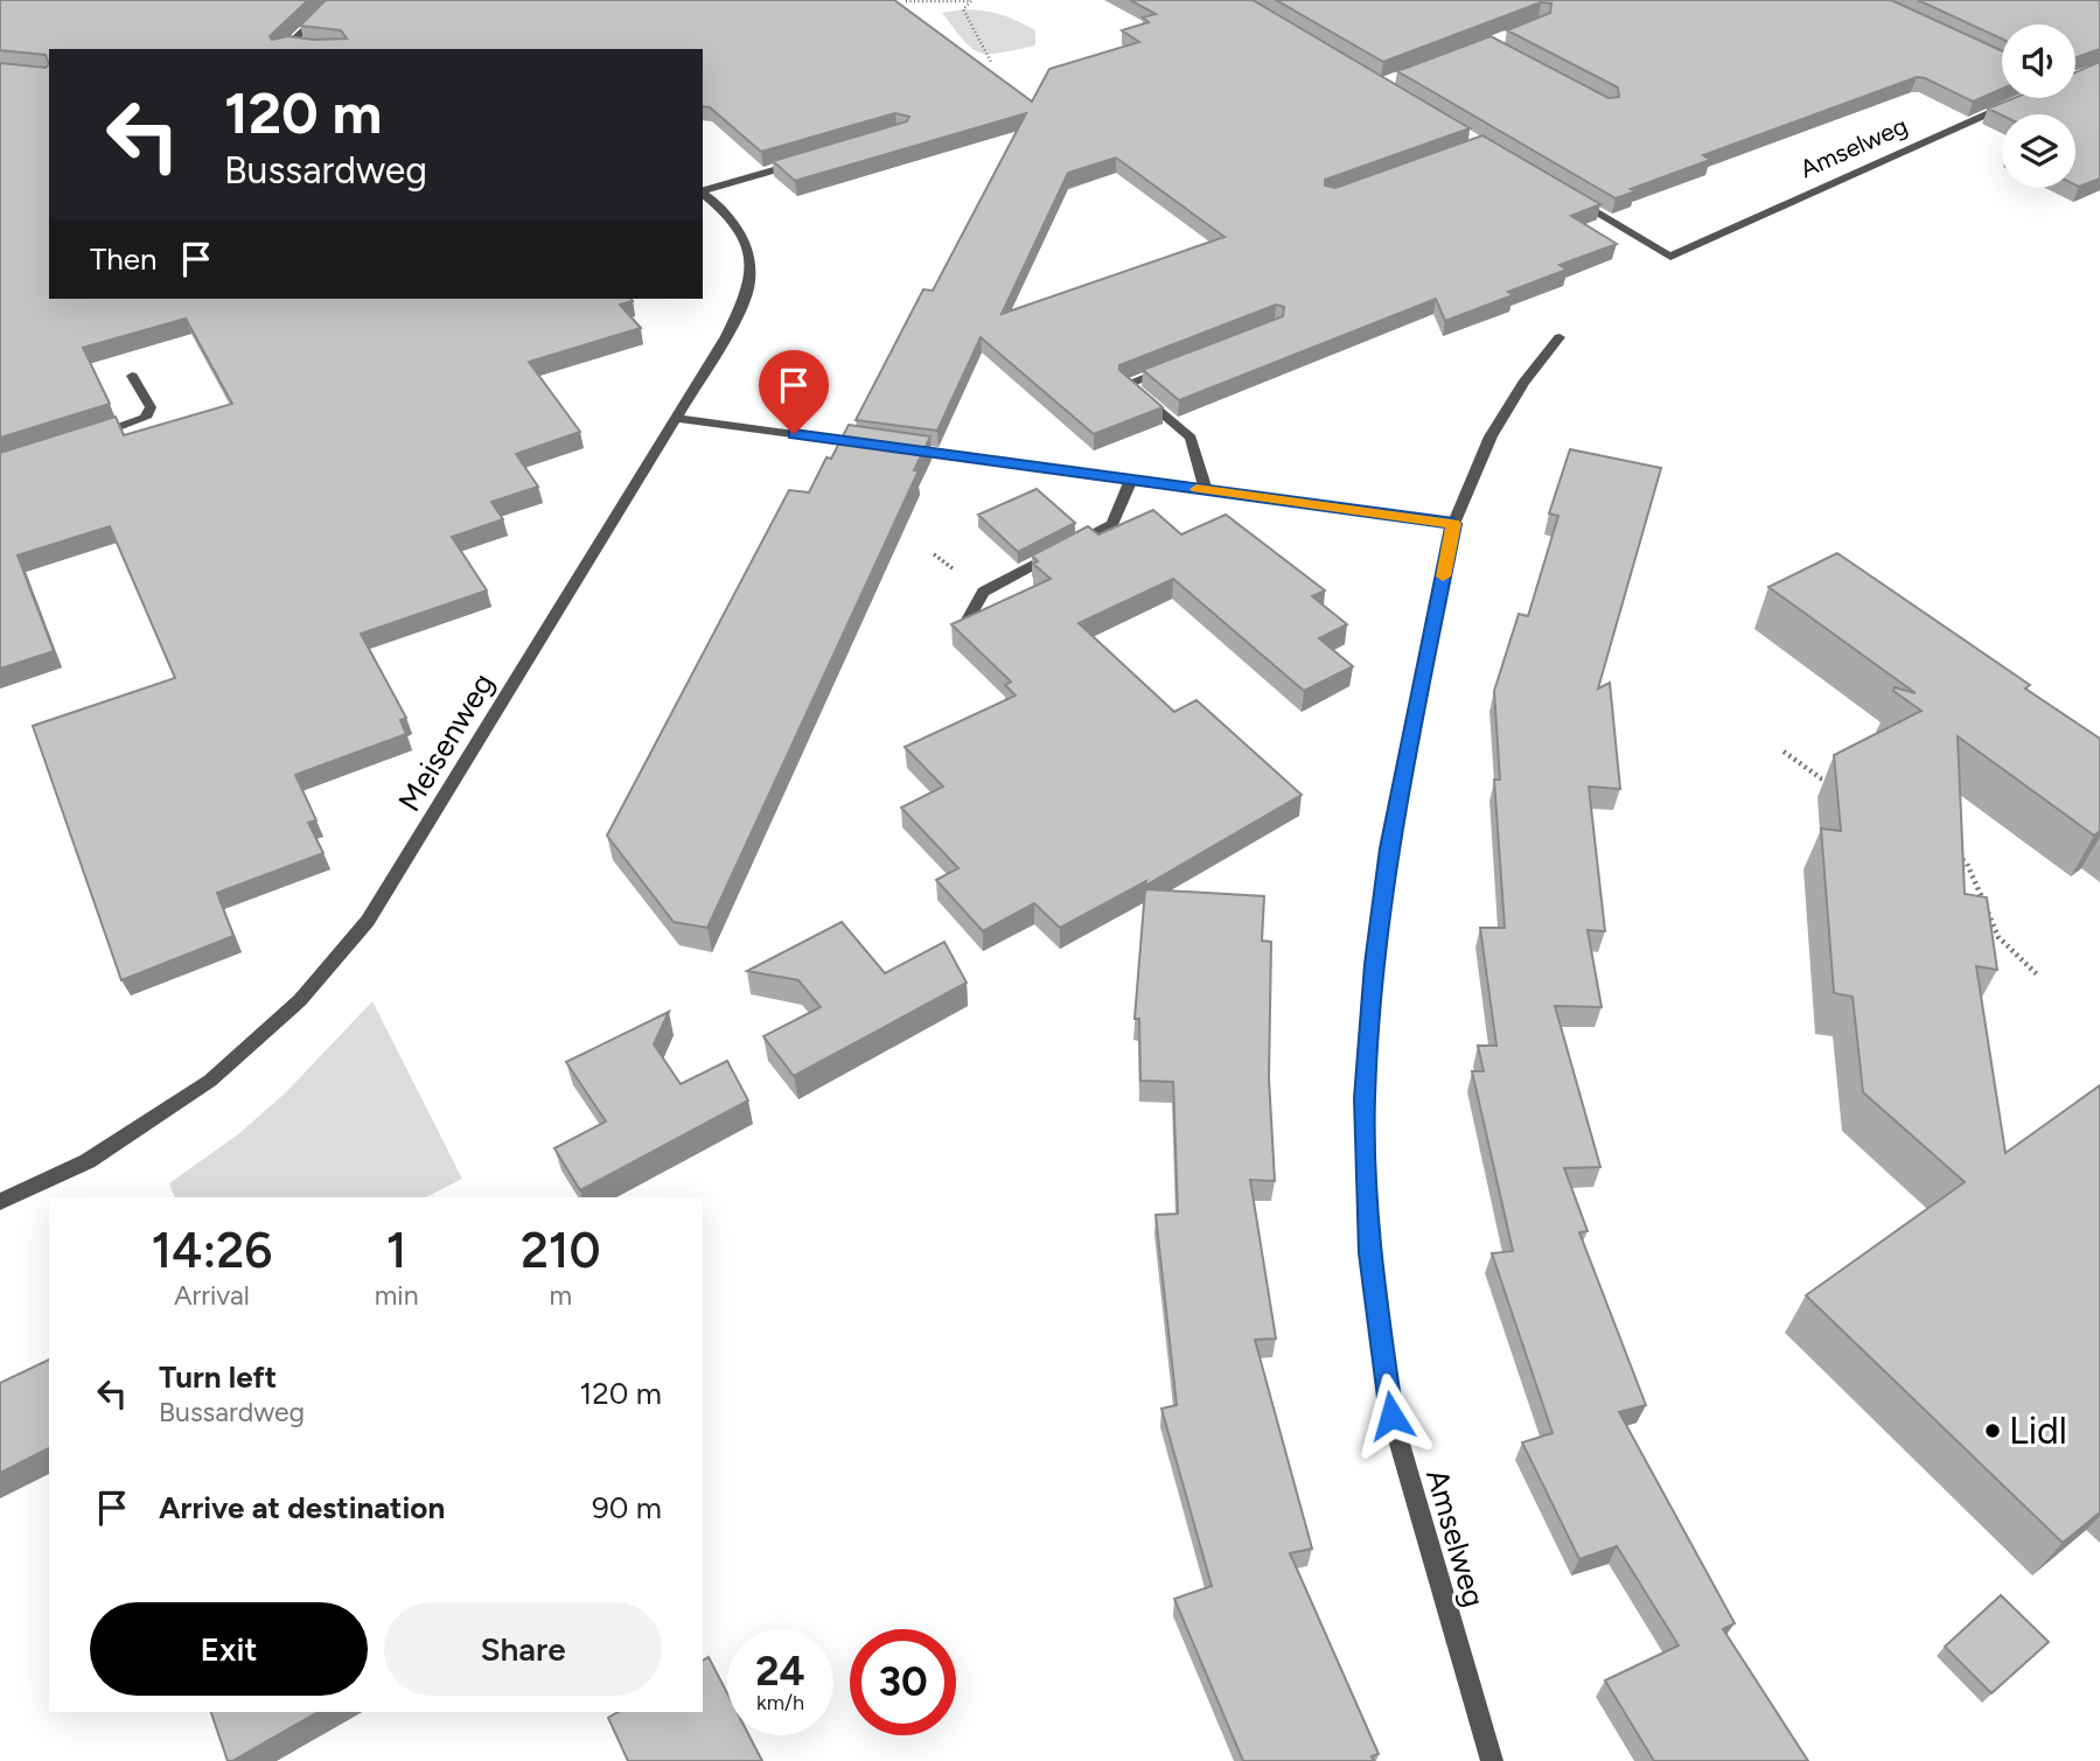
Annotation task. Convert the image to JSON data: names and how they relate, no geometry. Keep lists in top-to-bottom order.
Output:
{
  "streets": {
    "street": ["Amselweg", "Meisenweg"]
  },
  "places": ["Lidl"],
  "page": {
    "turn": ["120 m", "Bussardweg"],
    "then": "Then",
    "eta": [
      "14:26",
      "Arrival",
      "1",
      "min",
      "210",
      "m"
    ],
    "list": [
      {
        "name": "Turn left",
        "note": "Bussardweg",
        "value": "120 m"
      },
      {
        "name": "Arrive at destination",
        "value": "90 m"
      }
    ],
    "buttons": ["Exit", "Share"],
    "speed": "24 km/h",
    "limit": "30"
  }
}
